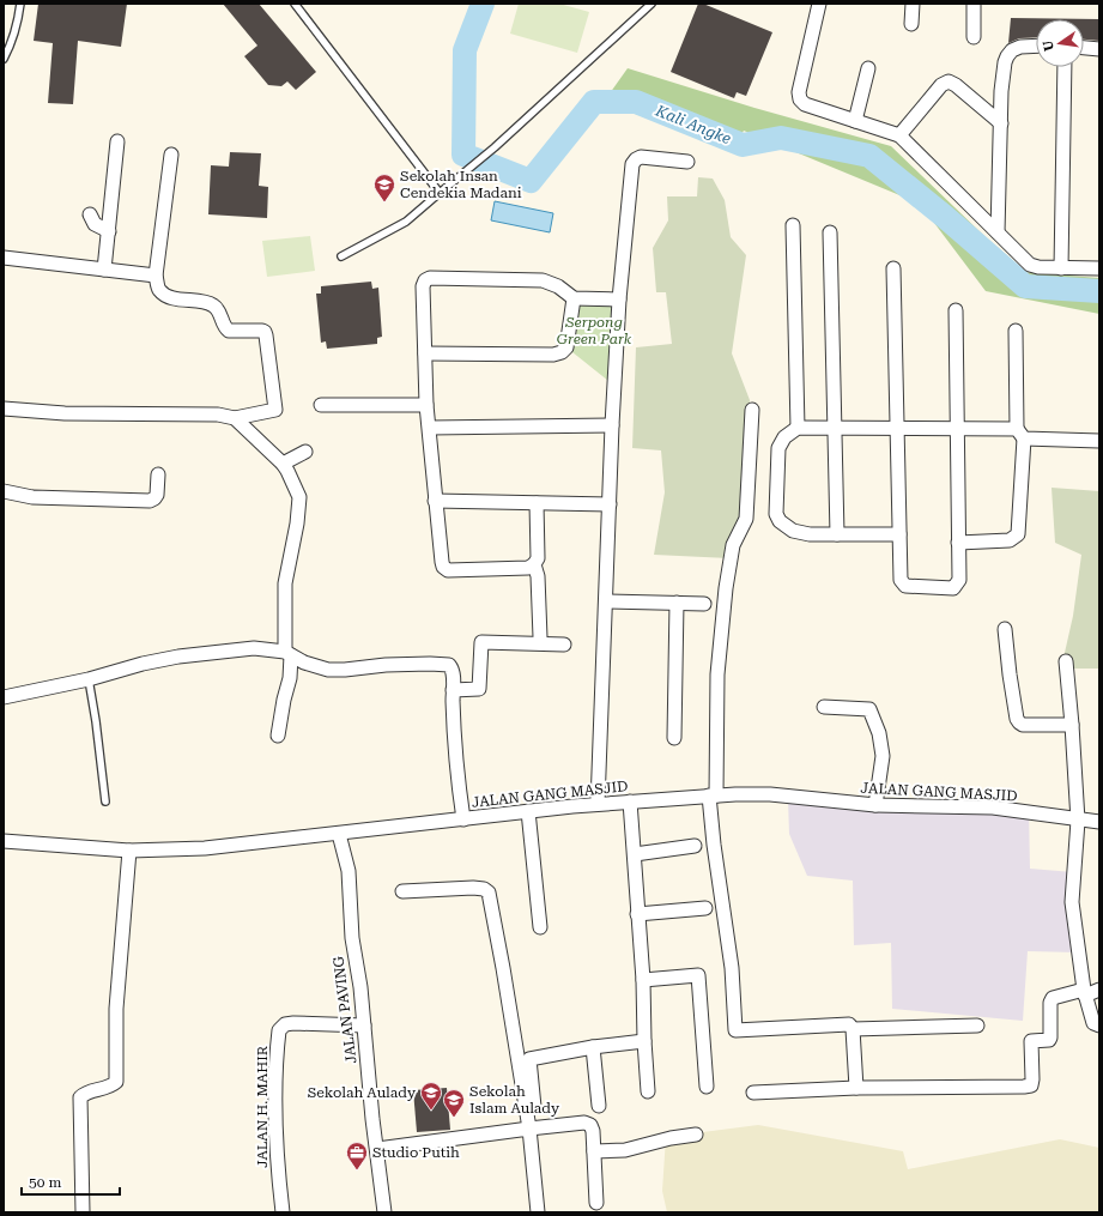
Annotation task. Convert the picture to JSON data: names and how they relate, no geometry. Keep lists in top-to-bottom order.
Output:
{
  "streets": {
    "street": ["JALAN GANG MASJID", "JALAN PAVING", "JALAN H. MAHIR"]
  },
  "crossings": [
    ["JALAN GANG MASJID", "JALAN PAVING"],
    ["JALAN PAVING", "JALAN H. MAHIR"]
  ],
  "water": ["Kali Angke"],
  "parks": ["Serpong Green Park"],
  "places": {
    "school or university": ["Sekolah Insan Cendekia Madani", "Sekolah Aulady", "Sekolah Islam Aulady"],
    "office": ["Studio Putih"]
  },
  "scale_bar": "50 m",
  "north": "left"
}
